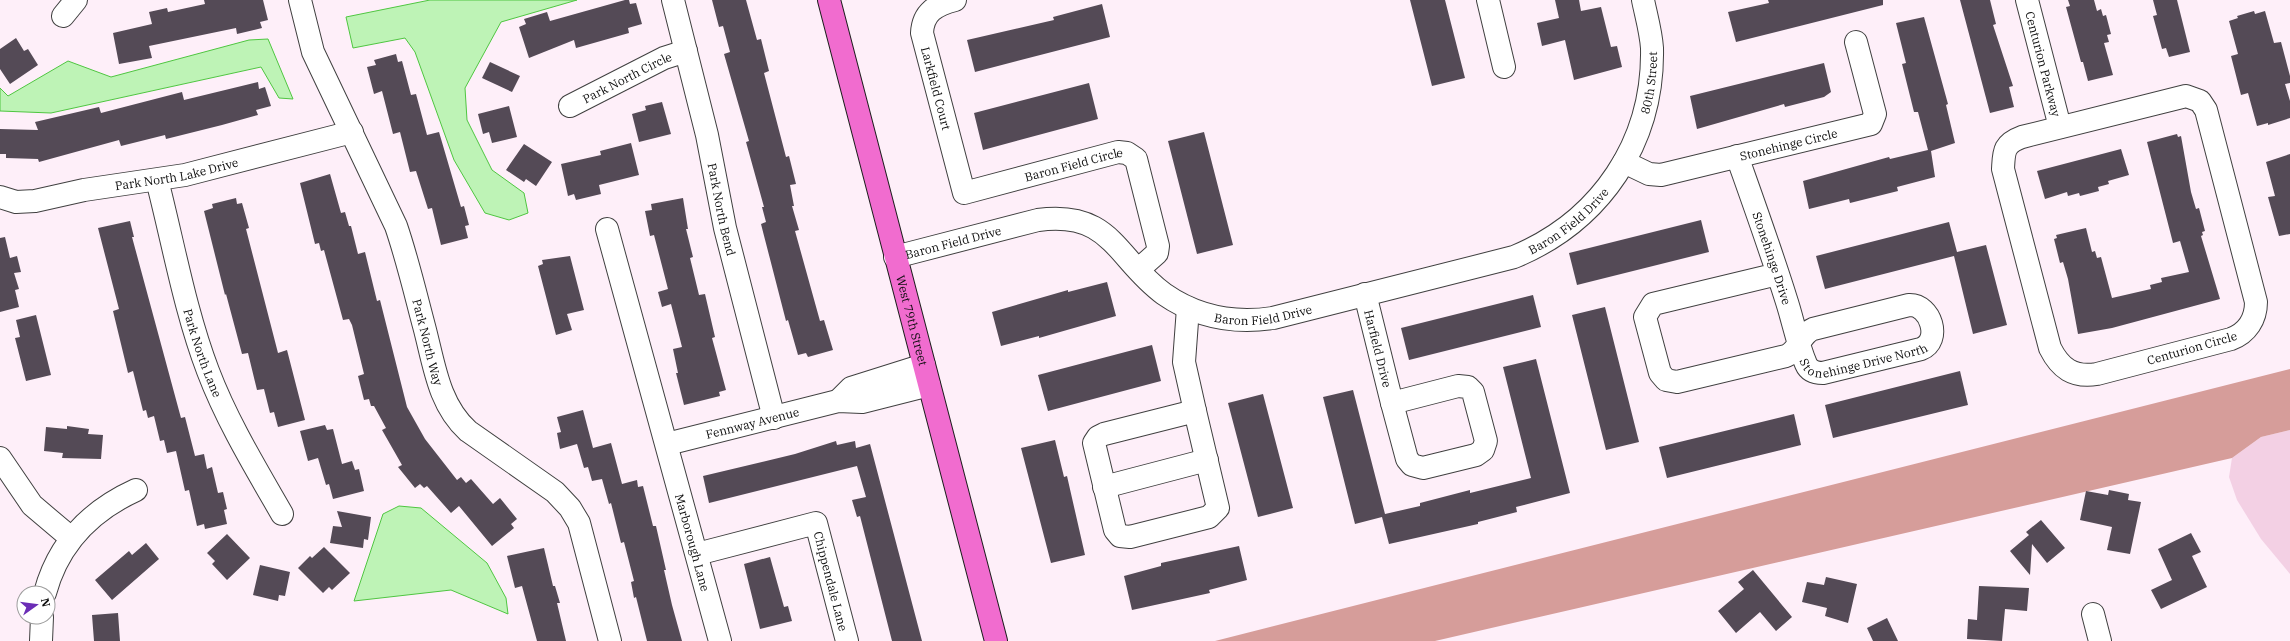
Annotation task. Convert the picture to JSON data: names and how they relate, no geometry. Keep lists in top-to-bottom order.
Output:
{
  "streets": {
    "main road": ["West 79th Street"],
    "street": [
      "Centurion Parkway",
      "Park North Circle",
      "80th Street",
      "Larkfield Court",
      "Stonehinge Circle",
      "Baron Field Circle",
      "Park North Lake Drive",
      "Park North Bend",
      "Baron Field Drive",
      "Stonehinge Drive",
      "Park North Way",
      "Stonehinge Drive North",
      "Centurion Circle",
      "Harfield Drive",
      "Park North Lane",
      "Fennway Avenue",
      "Marborough Lane",
      "Chippendale Lane"
    ]
  },
  "crossings": [
    ["Centurion Parkway", "Centurion Circle"],
    ["Park North Circle", "Park North Bend"],
    ["80th Street", "Stonehinge Circle"],
    ["80th Street", "Baron Field Drive"],
    ["Larkfield Court", "Baron Field Circle"],
    ["Stonehinge Circle", "Baron Field Drive"],
    ["Stonehinge Circle", "Stonehinge Drive"],
    ["Baron Field Circle", "Baron Field Drive"],
    ["Park North Lake Drive", "Park North Way"],
    ["Park North Lake Drive", "Park North Lane"],
    ["Park North Bend", "Fennway Avenue"],
    ["Baron Field Drive", "West 79th Street"],
    ["Baron Field Drive", "Harfield Drive"],
    ["Stonehinge Drive", "Stonehinge Drive North"],
    ["West 79th Street", "Fennway Avenue"],
    ["Fennway Avenue", "Marborough Lane"],
    ["Marborough Lane", "Chippendale Lane"]
  ],
  "north": "right"
}
